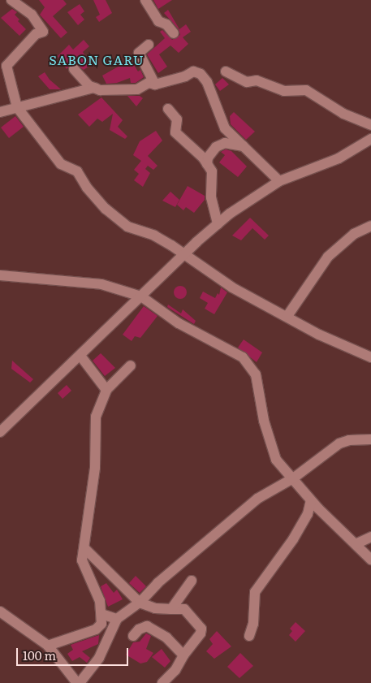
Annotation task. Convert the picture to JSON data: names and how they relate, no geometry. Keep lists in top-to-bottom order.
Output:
{
  "districts": ["SABON GARU"],
  "scale_bar": "100 m"
}
